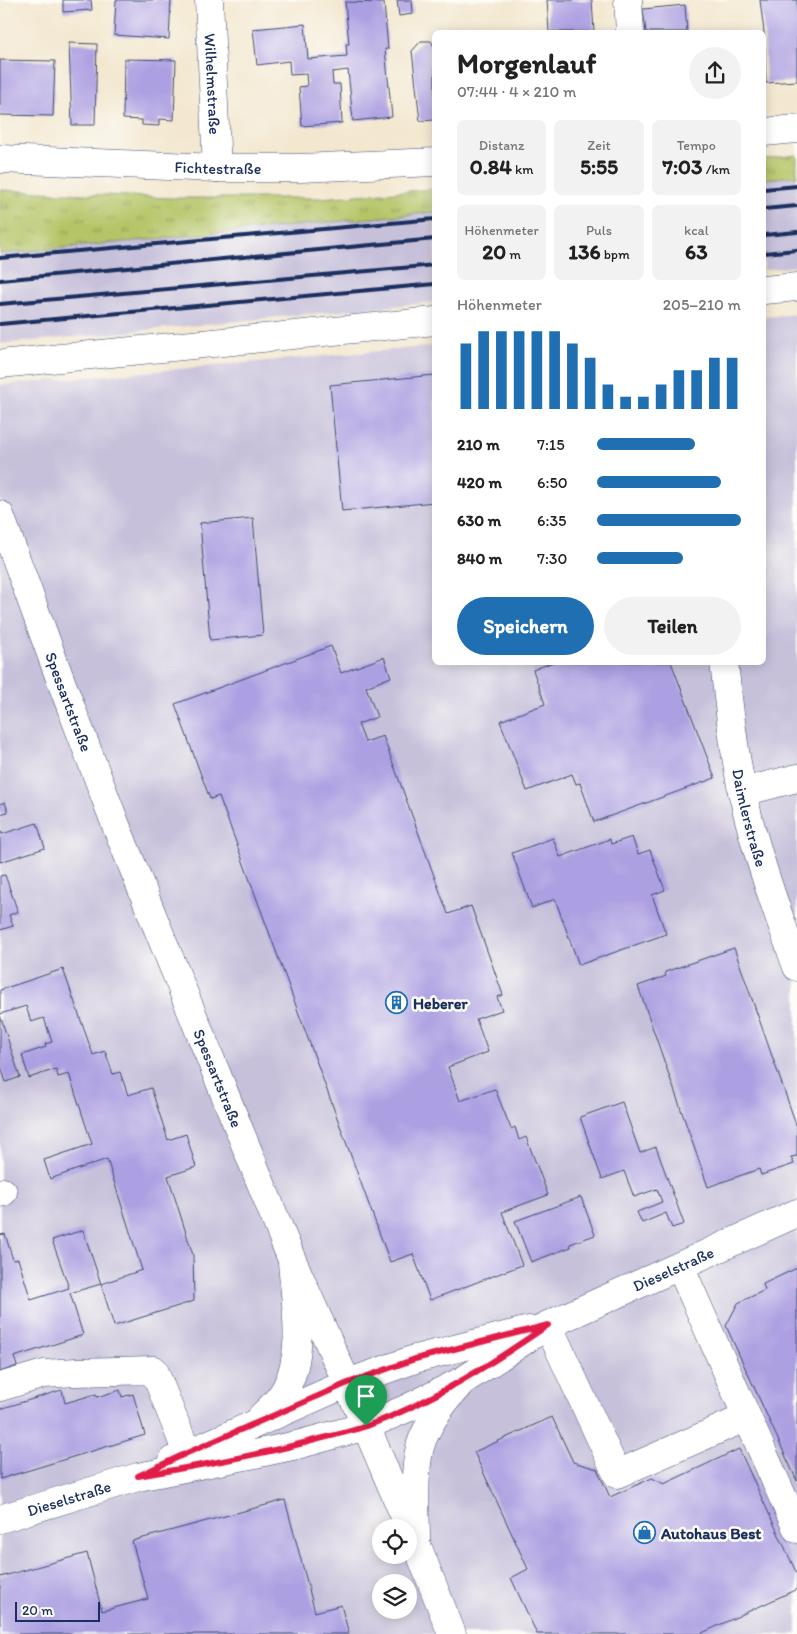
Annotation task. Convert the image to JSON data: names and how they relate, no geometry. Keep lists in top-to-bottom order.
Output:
{
  "streets": {
    "street": [
      "Wilhelmstraße",
      "Fichtestraße",
      "Spessartstraße",
      "Daimlerstraße",
      "Dieselstraße"
    ]
  },
  "crossings": [
    ["Wilhelmstraße", "Fichtestraße"],
    ["Spessartstraße", "Dieselstraße"]
  ],
  "places": {
    "building": ["Heberer"],
    "shop": ["Autohaus Best"]
  },
  "scale_bar": "20 m",
  "page": {
    "heading": ["Morgenlauf", "07:44 · 4 × 210 m"],
    "stats": [
      ["Distanz", "0.84 km"],
      ["Zeit", "5:55"],
      ["Tempo", "7:03 /km"],
      ["Höhenmeter", "20 m"],
      ["Puls", "136 bpm"],
      ["kcal", "63"]
    ],
    "chart": ["Höhenmeter", "205–210 m"],
    "list": [
      {
        "name": "210 m",
        "note": "7:15"
      },
      {
        "name": "420 m",
        "note": "6:50"
      },
      {
        "name": "630 m",
        "note": "6:35"
      },
      {
        "name": "840 m",
        "note": "7:30"
      }
    ],
    "buttons": ["Speichern", "Teilen"],
    "scale": "20 m"
  }
}
